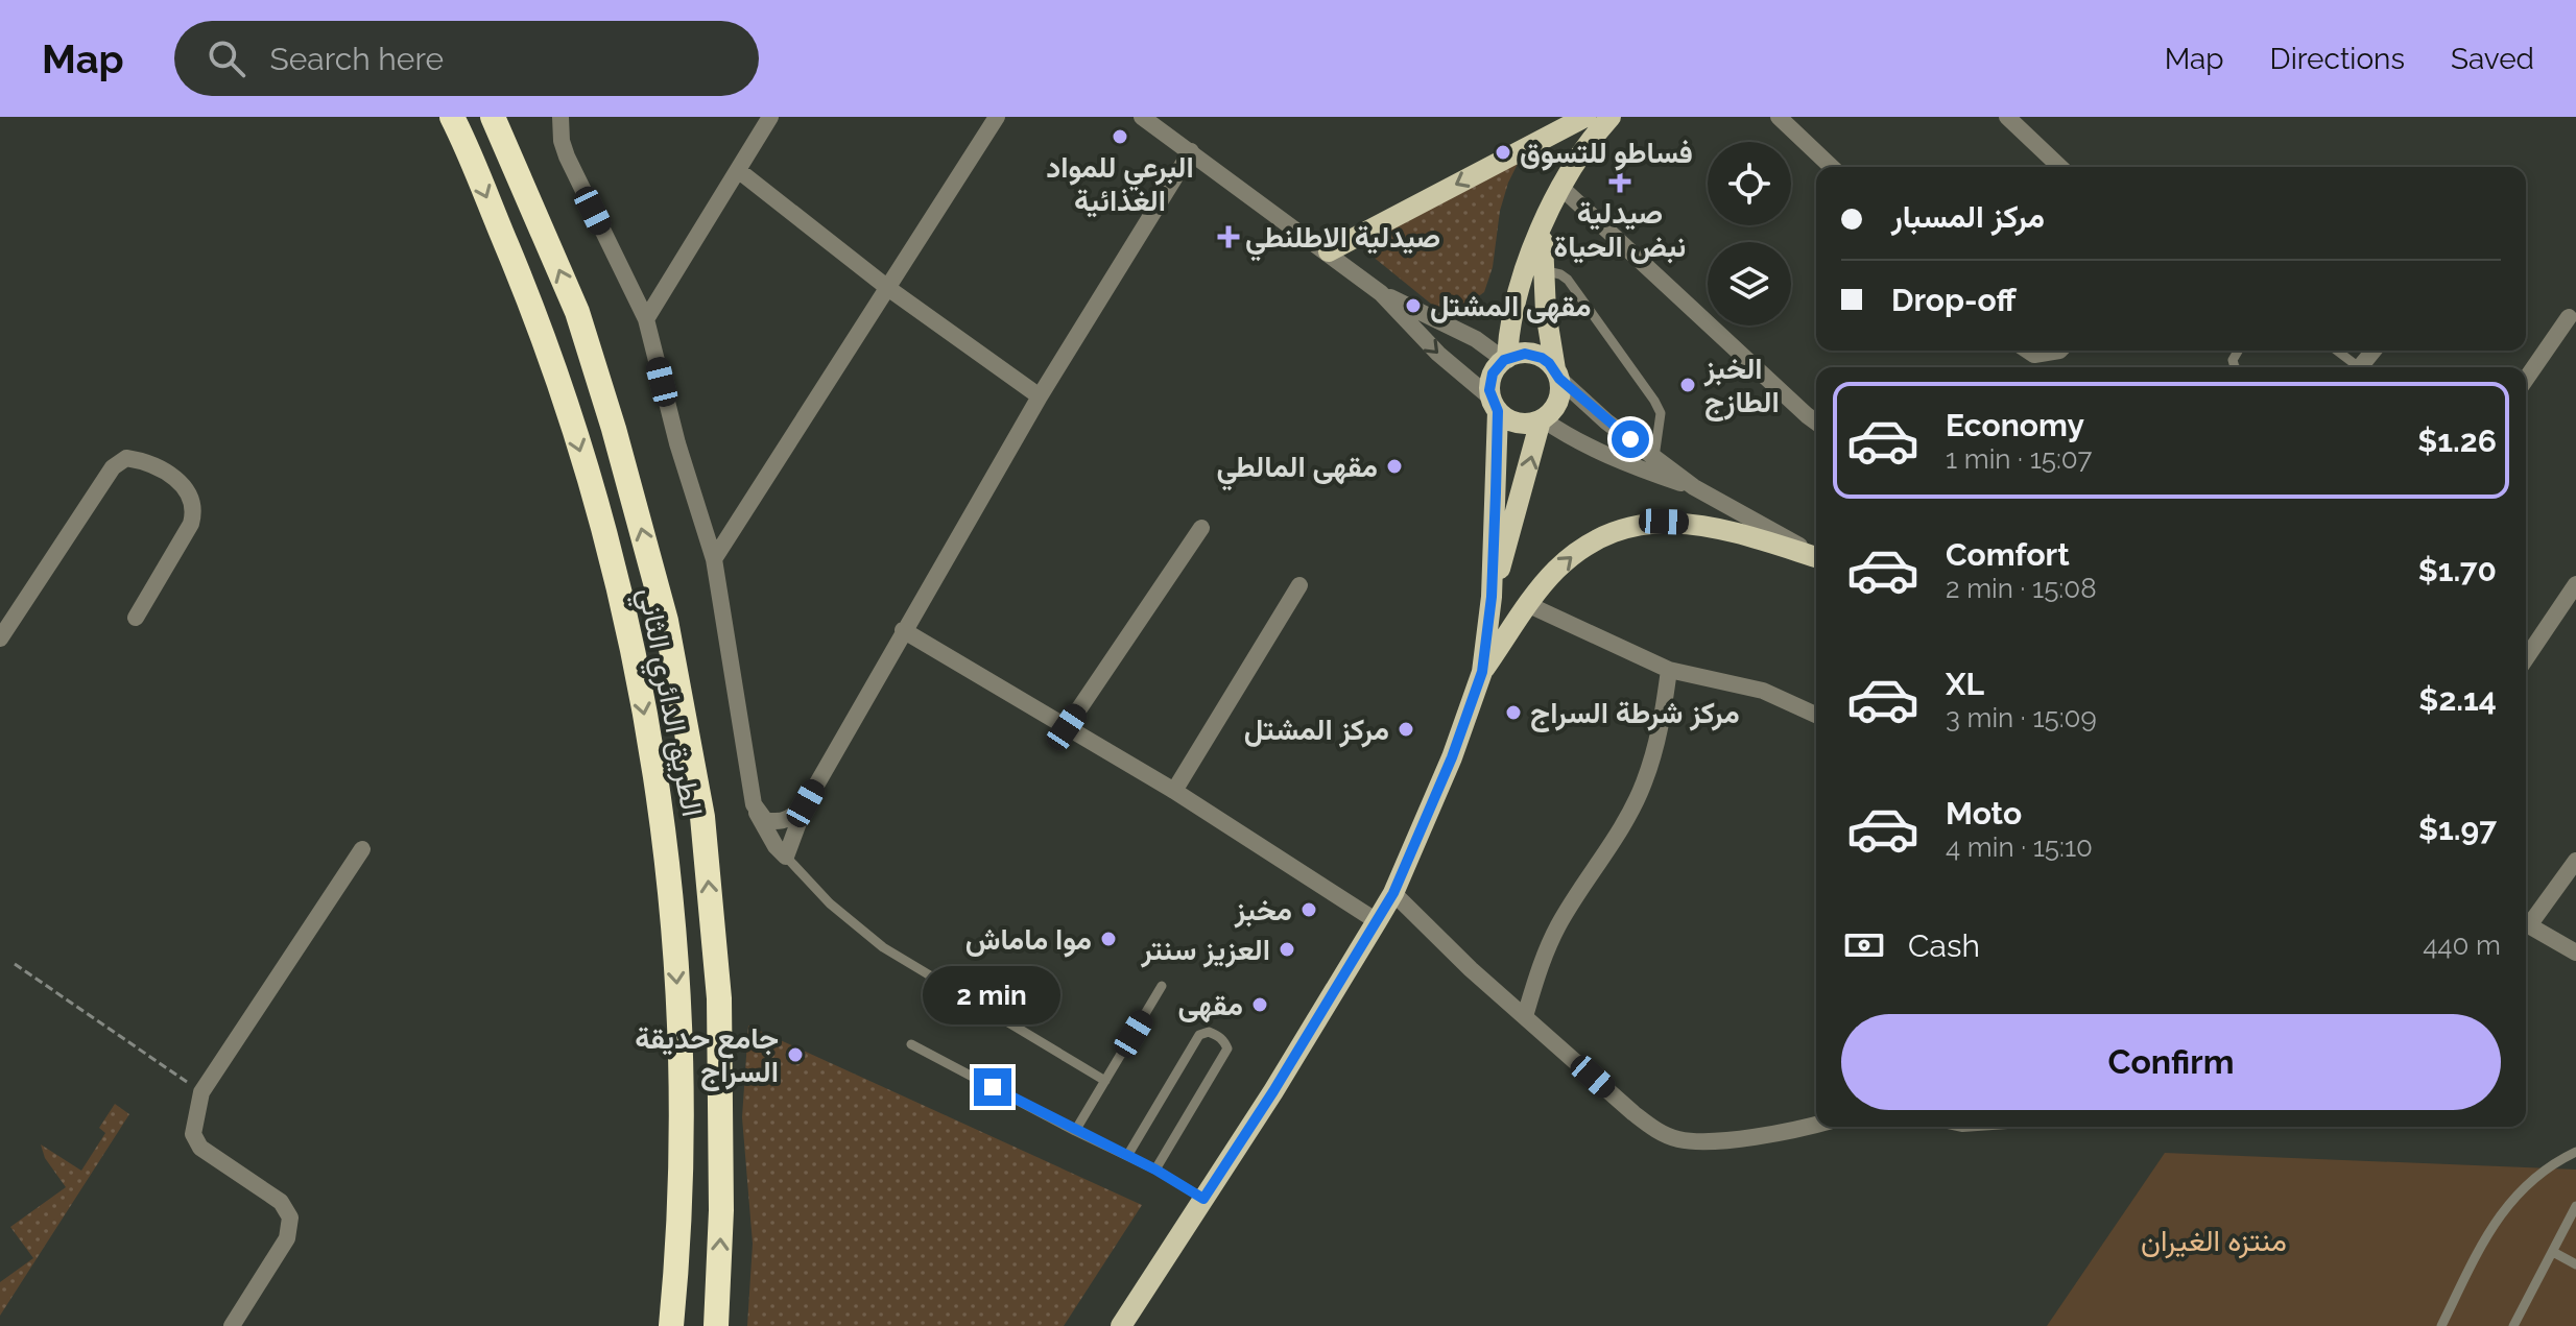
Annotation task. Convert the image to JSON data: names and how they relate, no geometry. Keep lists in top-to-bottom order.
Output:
{
  "streets": {
    "highway": ["الطريق الدائري الثاني"]
  },
  "parks": ["منتزه الغيران"],
  "places": {
    "other": [
      "البرعي للمواد الغذائية",
      "فساطو للتسوق",
      "مقهى المشتل",
      "الخبز الطازج",
      "مقهى المالطي",
      "مركز شرطة السراج",
      "مركز المشتل",
      "مخبز",
      "موا ماماش",
      "العزيز سنتر",
      "مقهى",
      "جامع حديقة السراج"
    ],
    "health": ["صيدلية نبض الحياة", "صيدلية الاطلنطي"]
  },
  "page": {
    "header": "Map",
    "search": "Search here",
    "nav": ["Map", "Directions", "Saved"],
    "banner": ["مركز المسبار", "Drop-off"],
    "list": [
      {
        "name": "Economy",
        "note": "1 min · 15:07",
        "value": "$1.26"
      },
      {
        "name": "Comfort",
        "note": "2 min · 15:08",
        "value": "$1.70"
      },
      {
        "name": "XL",
        "note": "3 min · 15:09",
        "value": "$2.14"
      },
      {
        "name": "Moto",
        "note": "4 min · 15:10",
        "value": "$1.97"
      }
    ],
    "pay": ["Cash", "440 m"],
    "bubble": "2 min",
    "buttons": "Confirm"
  }
}
